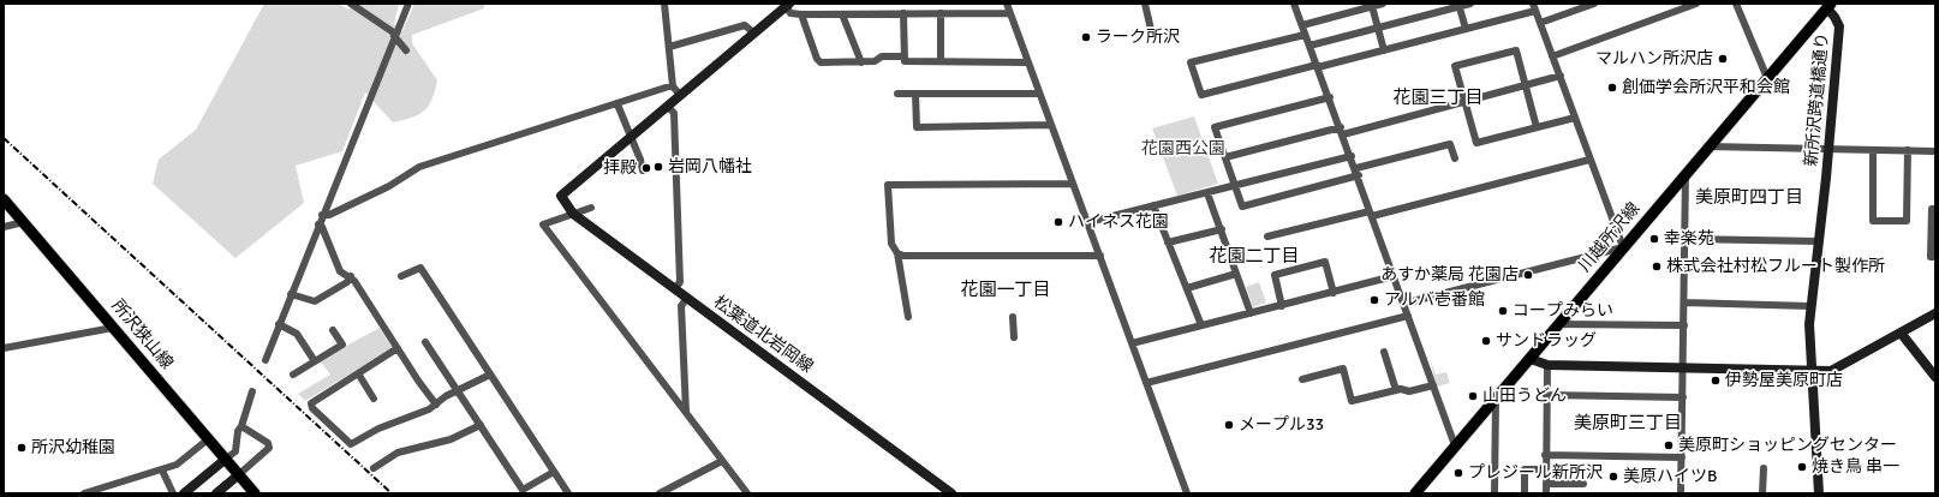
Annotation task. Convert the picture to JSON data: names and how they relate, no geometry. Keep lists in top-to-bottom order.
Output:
{
  "streets": {
    "main road": ["川越所沢線", "所沢狭山線"],
    "street": ["新所沢跨道橋通り", "松葉道北岩岡線"]
  },
  "crossings": [
    ["新所沢跨道橋通り", "川越所沢線"]
  ],
  "districts": [
    "花園三丁目",
    "美原町四丁目",
    "花園二丁目",
    "花園一丁目",
    "美原町三丁目"
  ],
  "parks": ["花園西公園"],
  "places": [
    "ラーク所沢",
    "マルハン所沢店",
    "創価学会所沢平和会館",
    "岩岡八幡社",
    "拝殿",
    "ハイネス花園",
    "幸楽苑",
    "株式会社村松フルート製作所",
    "あすか薬局 花園店",
    "アルバ壱番館",
    "コープみらい",
    "サンドラッグ",
    "伊勢屋美原町店",
    "山田うどん",
    "メープル33",
    "美原町ショッピングセンター",
    "所沢幼稚園",
    "焼き鳥 串一",
    "プレジール新所沢",
    "美原ハイツB"
  ]
}
